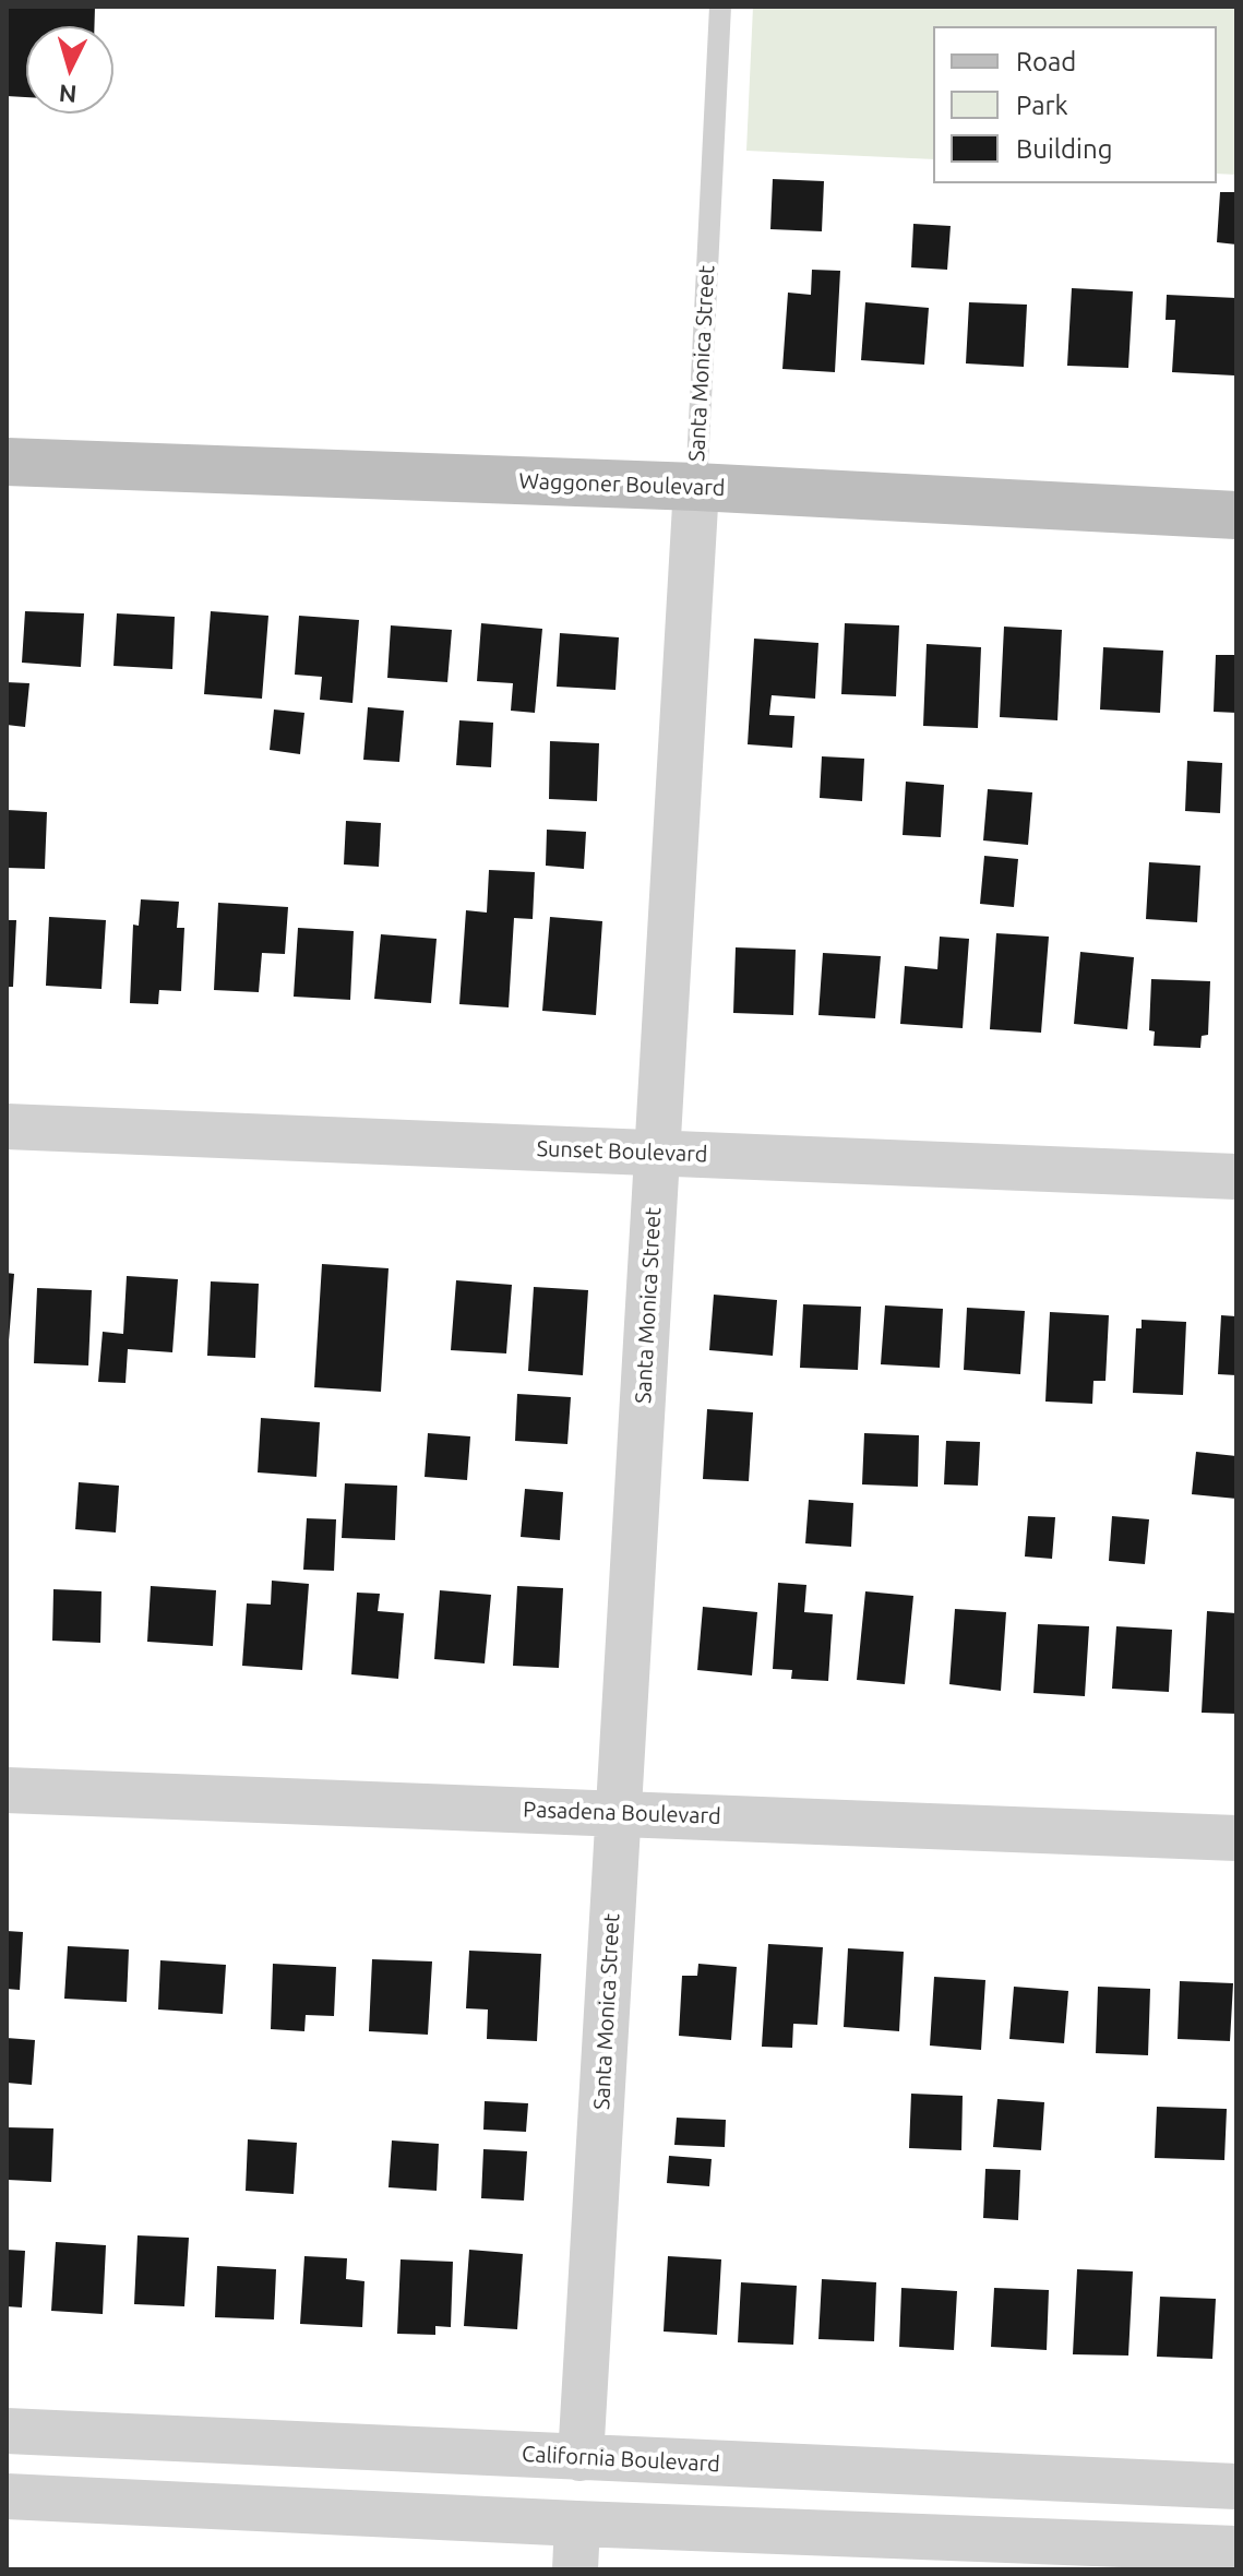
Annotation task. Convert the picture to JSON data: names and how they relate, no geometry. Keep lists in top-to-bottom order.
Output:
{
  "streets": {
    "street": [
      "Santa Monica Street",
      "Waggoner Boulevard",
      "Sunset Boulevard",
      "Pasadena Boulevard",
      "California Boulevard"
    ]
  },
  "crossings": [
    ["Santa Monica Street", "Waggoner Boulevard"],
    ["Santa Monica Street", "Sunset Boulevard"],
    ["Santa Monica Street", "Pasadena Boulevard"],
    ["Santa Monica Street", "California Boulevard"]
  ],
  "legend": ["Road", "Park", "Building"],
  "north": "bottom"
}
